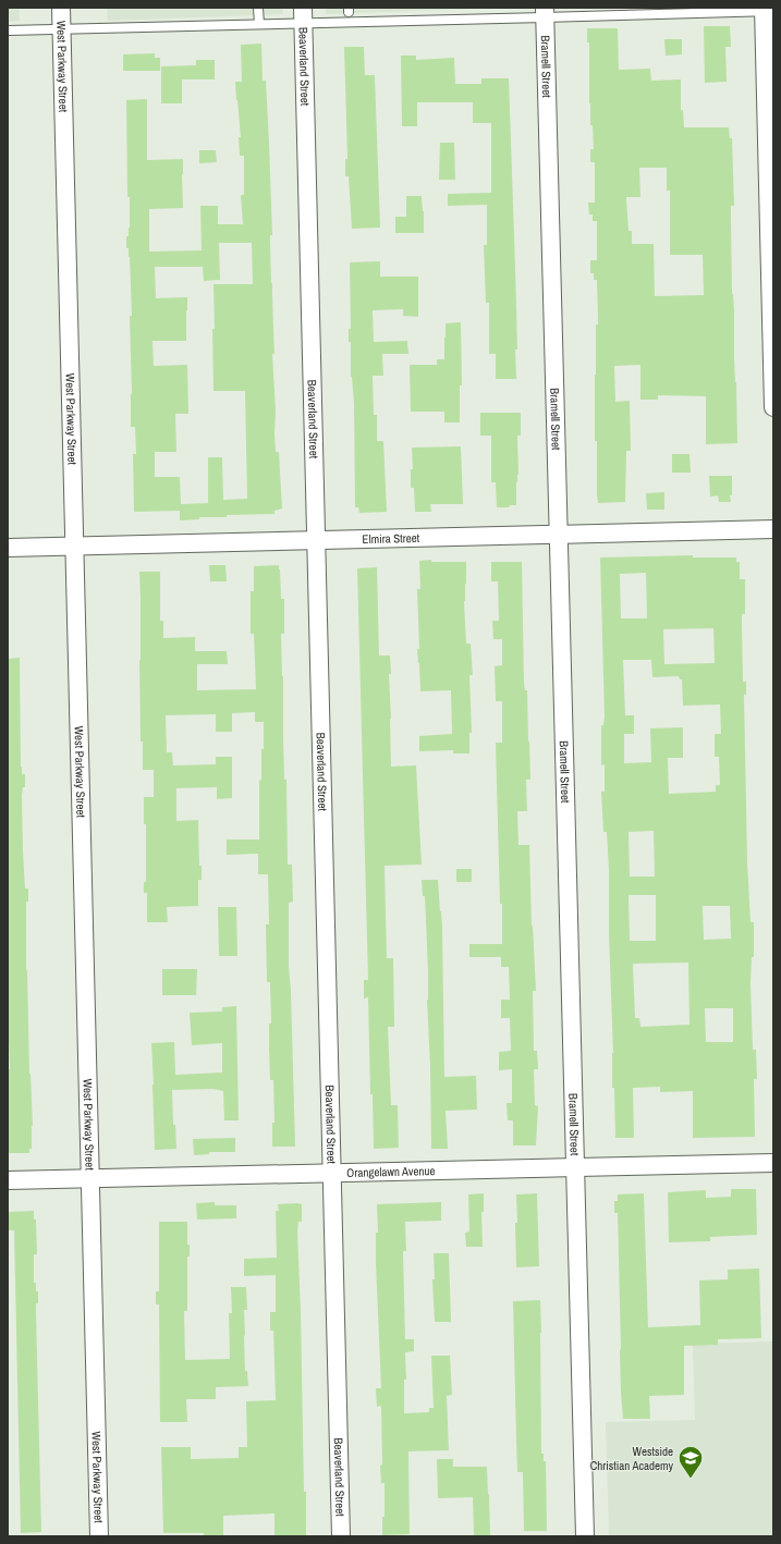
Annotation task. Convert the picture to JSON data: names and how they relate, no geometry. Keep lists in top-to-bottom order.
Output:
{
  "streets": {
    "street": [
      "West Parkway Street",
      "Beaverland Street",
      "Bramell Street",
      "Elmira Street",
      "Orangelawn Avenue"
    ]
  },
  "crossings": [
    ["West Parkway Street", "Elmira Street"],
    ["West Parkway Street", "Orangelawn Avenue"],
    ["Beaverland Street", "Elmira Street"],
    ["Beaverland Street", "Orangelawn Avenue"],
    ["Bramell Street", "Elmira Street"],
    ["Bramell Street", "Orangelawn Avenue"]
  ],
  "places": {
    "school or university": ["Westside Christian Academy"]
  }
}
